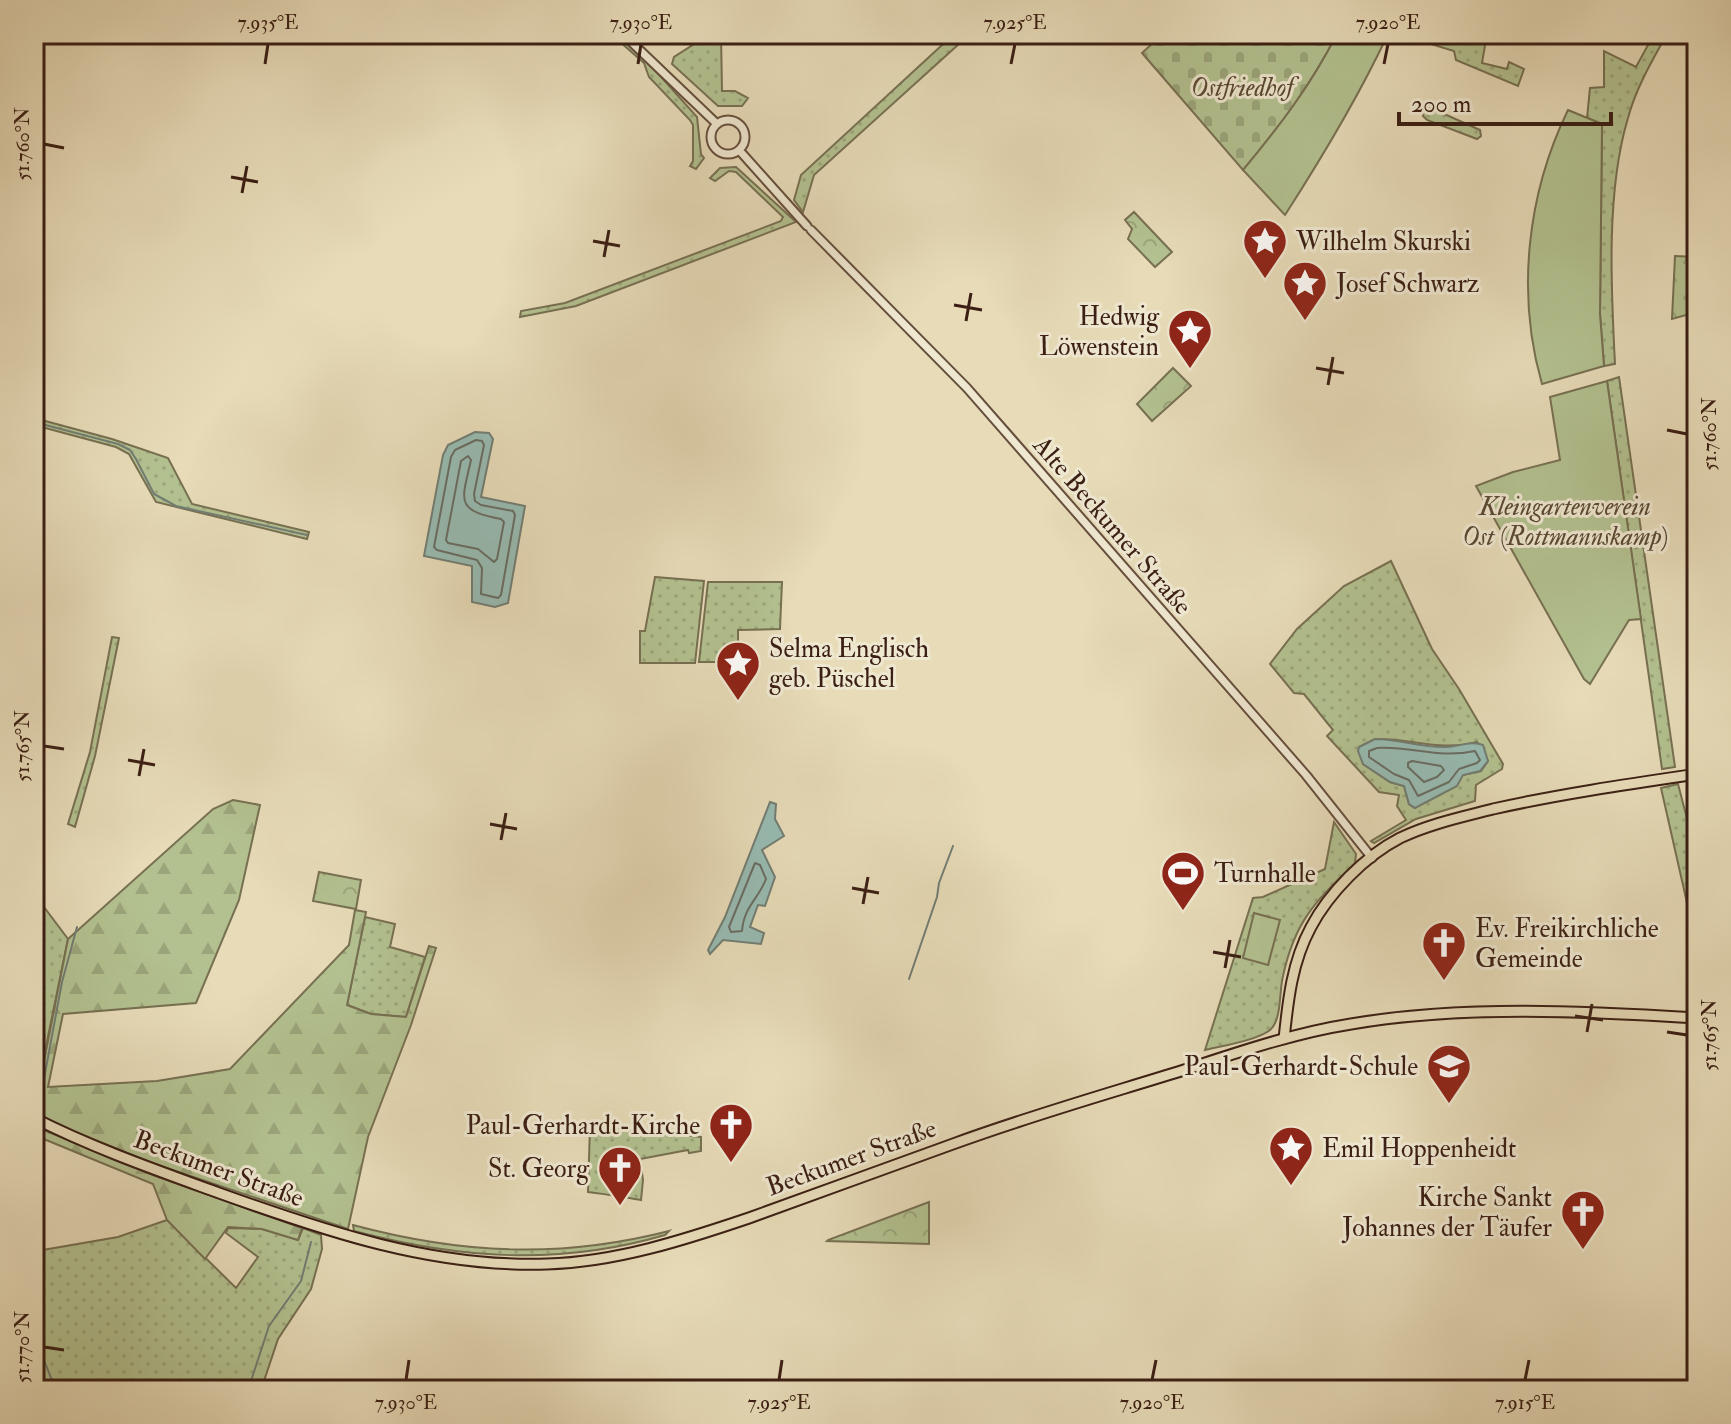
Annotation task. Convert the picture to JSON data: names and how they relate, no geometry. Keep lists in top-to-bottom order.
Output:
{
  "streets": {
    "main road": ["Beckumer Straße"],
    "street": ["Alte Beckumer Straße"]
  },
  "parks": ["Ostfriedhof", "Kleingartenverein Ost (Rottmannskamp)"],
  "places": {
    "place": [
      "Wilhelm Skurski",
      "Josef Schwarz",
      "Hedwig Löwenstein",
      "Selma Englisch geb. Püschel",
      "Emil Hoppenheidt"
    ],
    "sports": ["Turnhalle"],
    "church": [
      "Ev. Freikirchliche Gemeinde",
      "Paul-Gerhardt-Kirche",
      "St. Georg",
      "Kirche Sankt Johannes der Täufer"
    ],
    "school or university": ["Paul-Gerhardt-Schule"]
  },
  "scale_bar": "200 m",
  "coordinates": [
    "7.935°E",
    "7.930°E",
    "7.925°E",
    "7.920°E",
    "51.760°N",
    "51.765°N",
    "51.770°N",
    "7.915°E"
  ]
}
